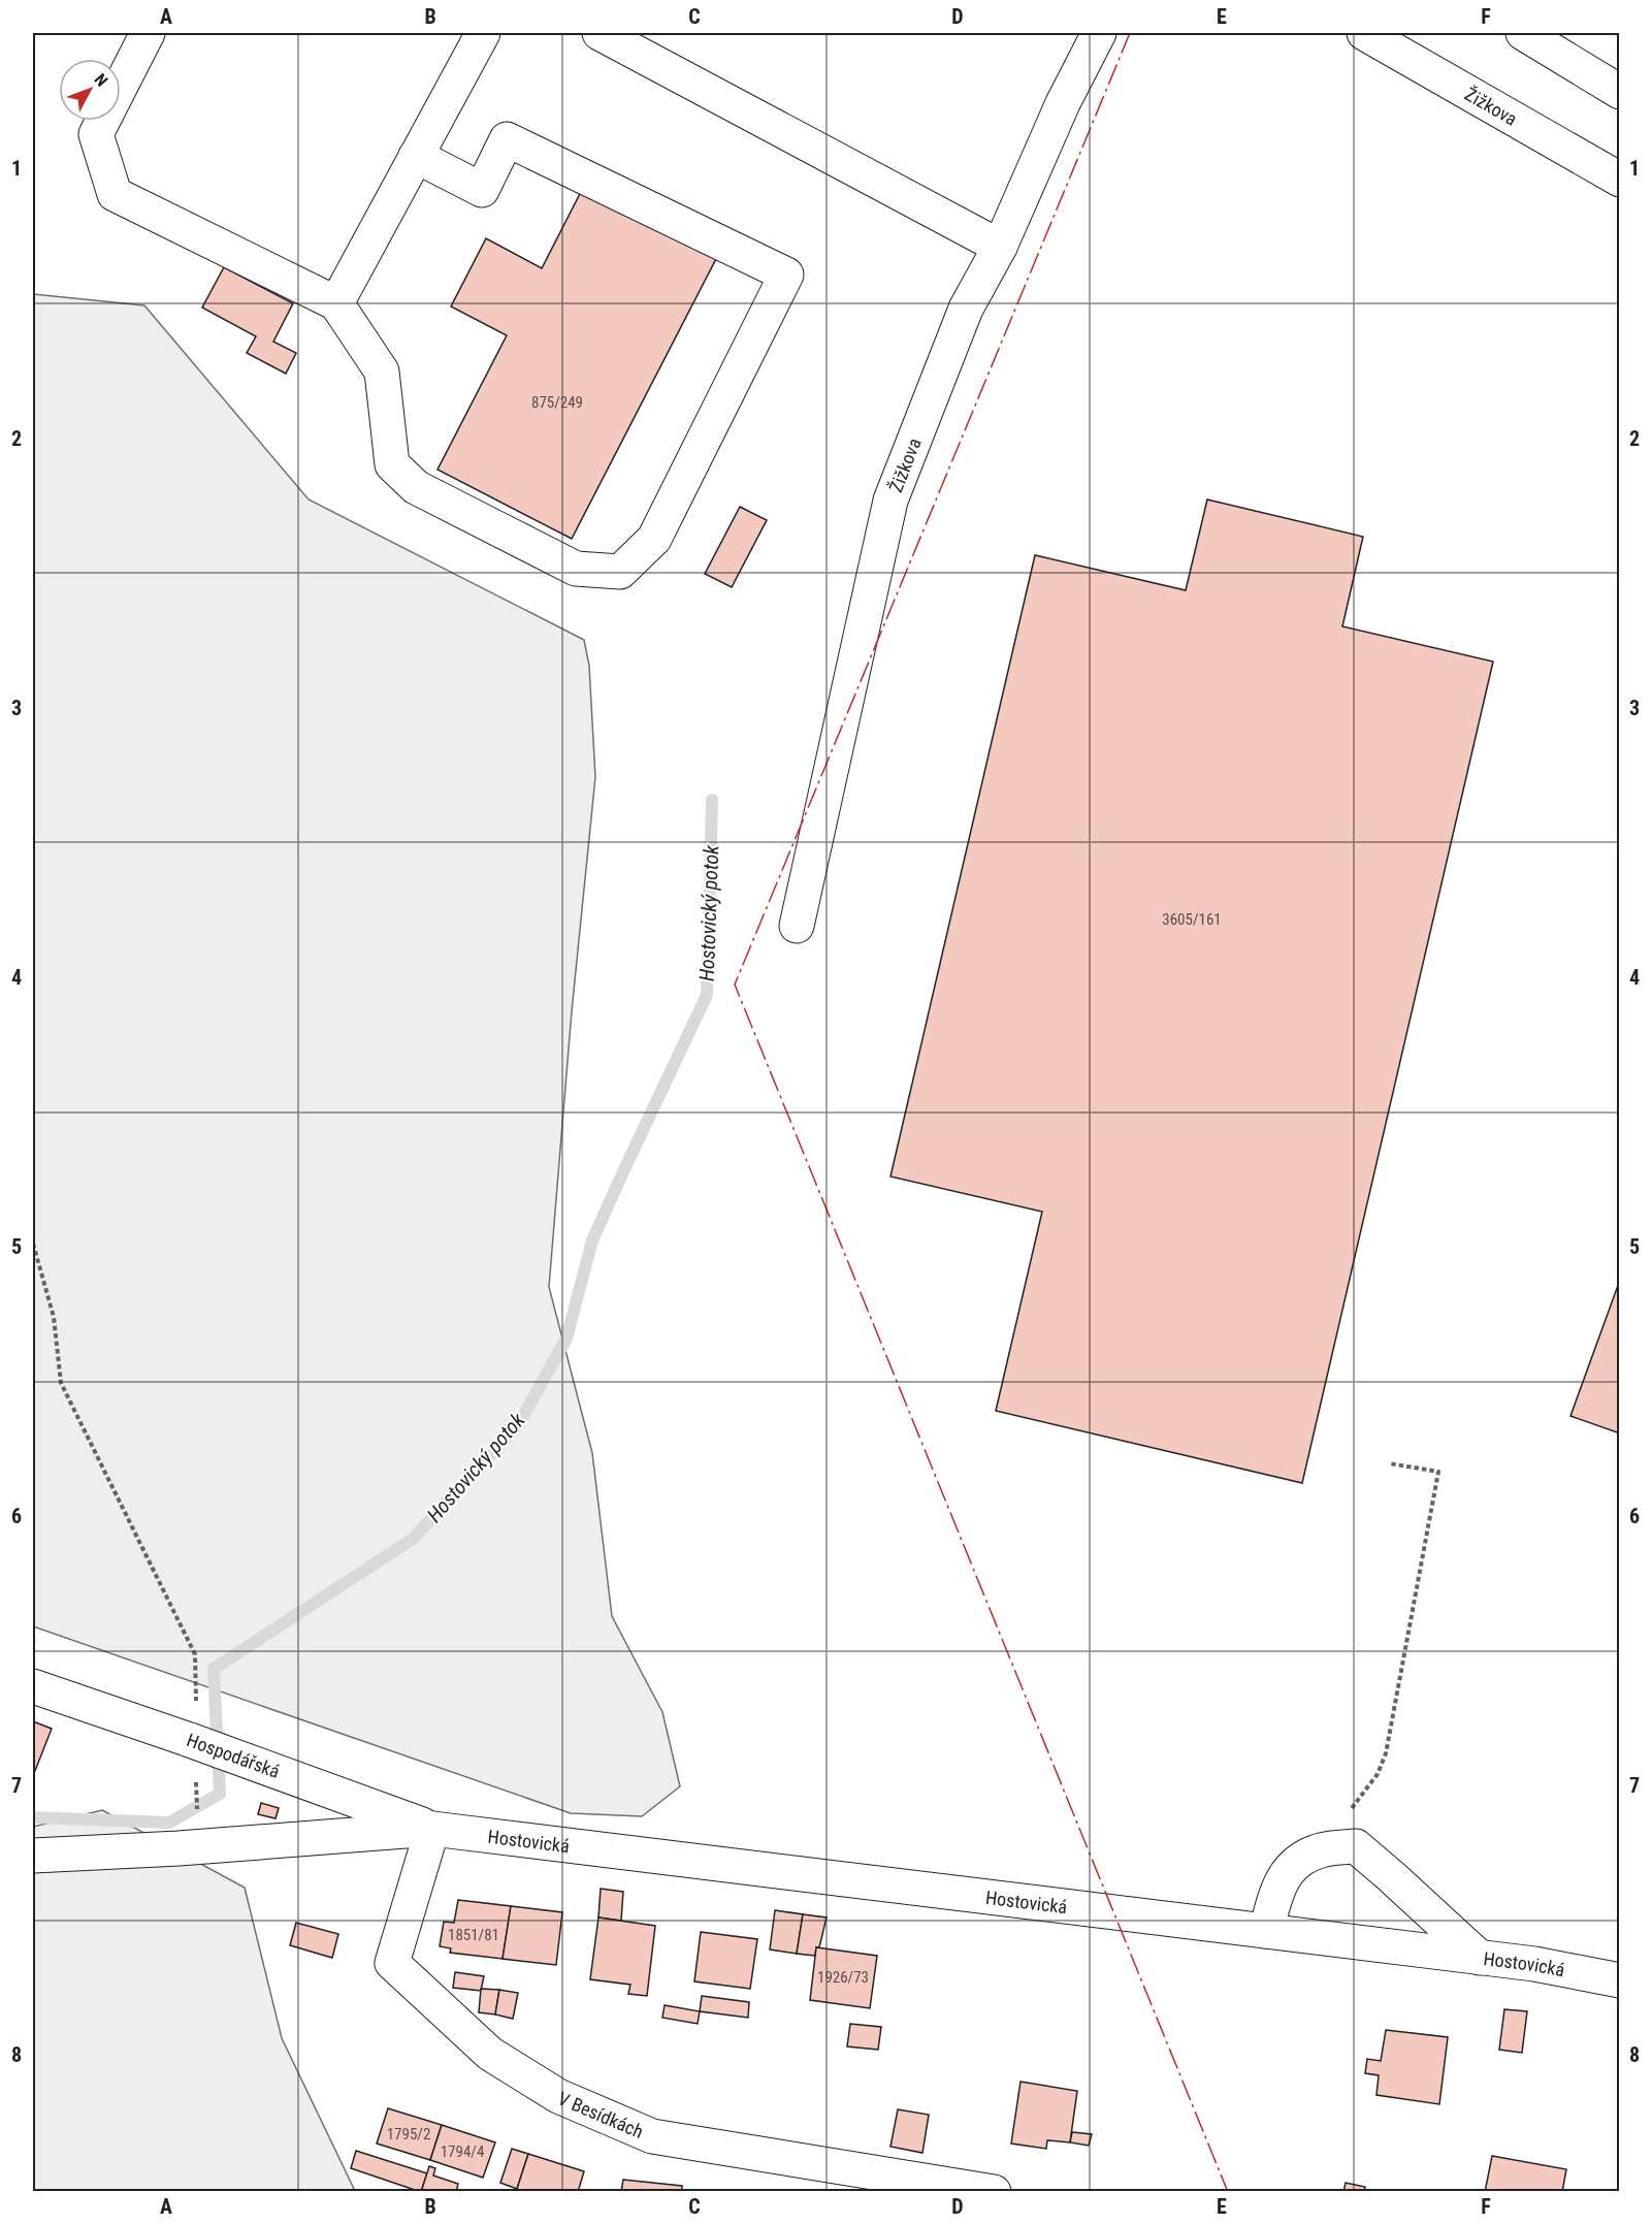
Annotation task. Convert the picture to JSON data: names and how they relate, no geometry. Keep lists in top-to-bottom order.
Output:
{
  "streets": {
    "street": [
      "Žižkova",
      "Hospodářská",
      "Hostovická",
      "V Besídkách"
    ]
  },
  "crossings": [
    ["Hospodářská", "Hostovická"],
    ["Hospodářská", "V Besídkách"],
    ["Hostovická", "V Besídkách"]
  ],
  "water": ["Hostovický potok"],
  "house_numbers": [
    "875/249",
    "3605/161",
    "1851/81",
    "1926/73",
    "1795/2",
    "1794/4"
  ],
  "north": "top right",
  "grid": {
    "columns": [
      "A",
      "B",
      "C",
      "D",
      "E",
      "F"
    ],
    "rows": [
      "1",
      "2",
      "3",
      "4",
      "5",
      "6",
      "7",
      "8"
    ]
  }
}
